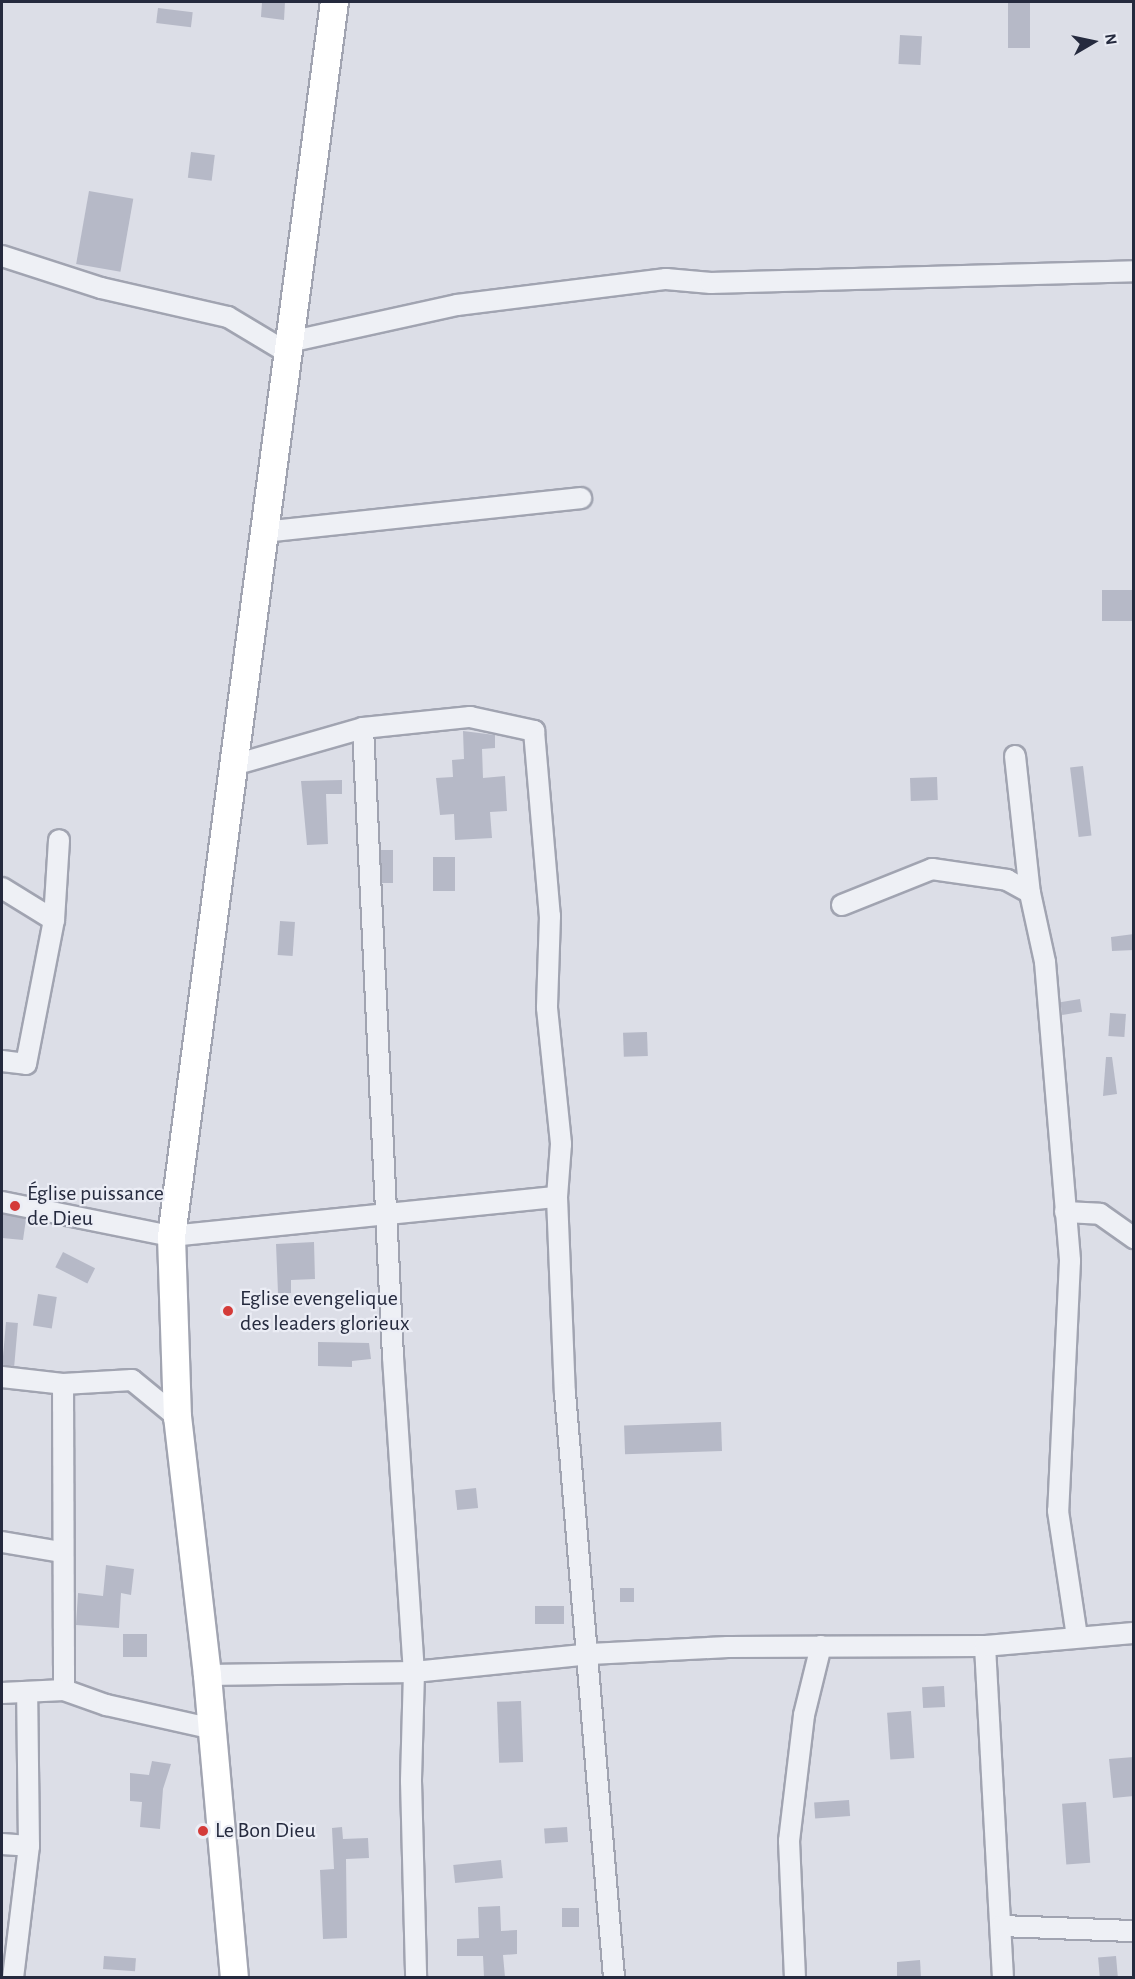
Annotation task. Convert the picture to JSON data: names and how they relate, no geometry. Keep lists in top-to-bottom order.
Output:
{
  "places": ["Église puissance de Dieu", "Eglise evengelique des leaders glorieux", "Le Bon Dieu"],
  "north": "right"
}
